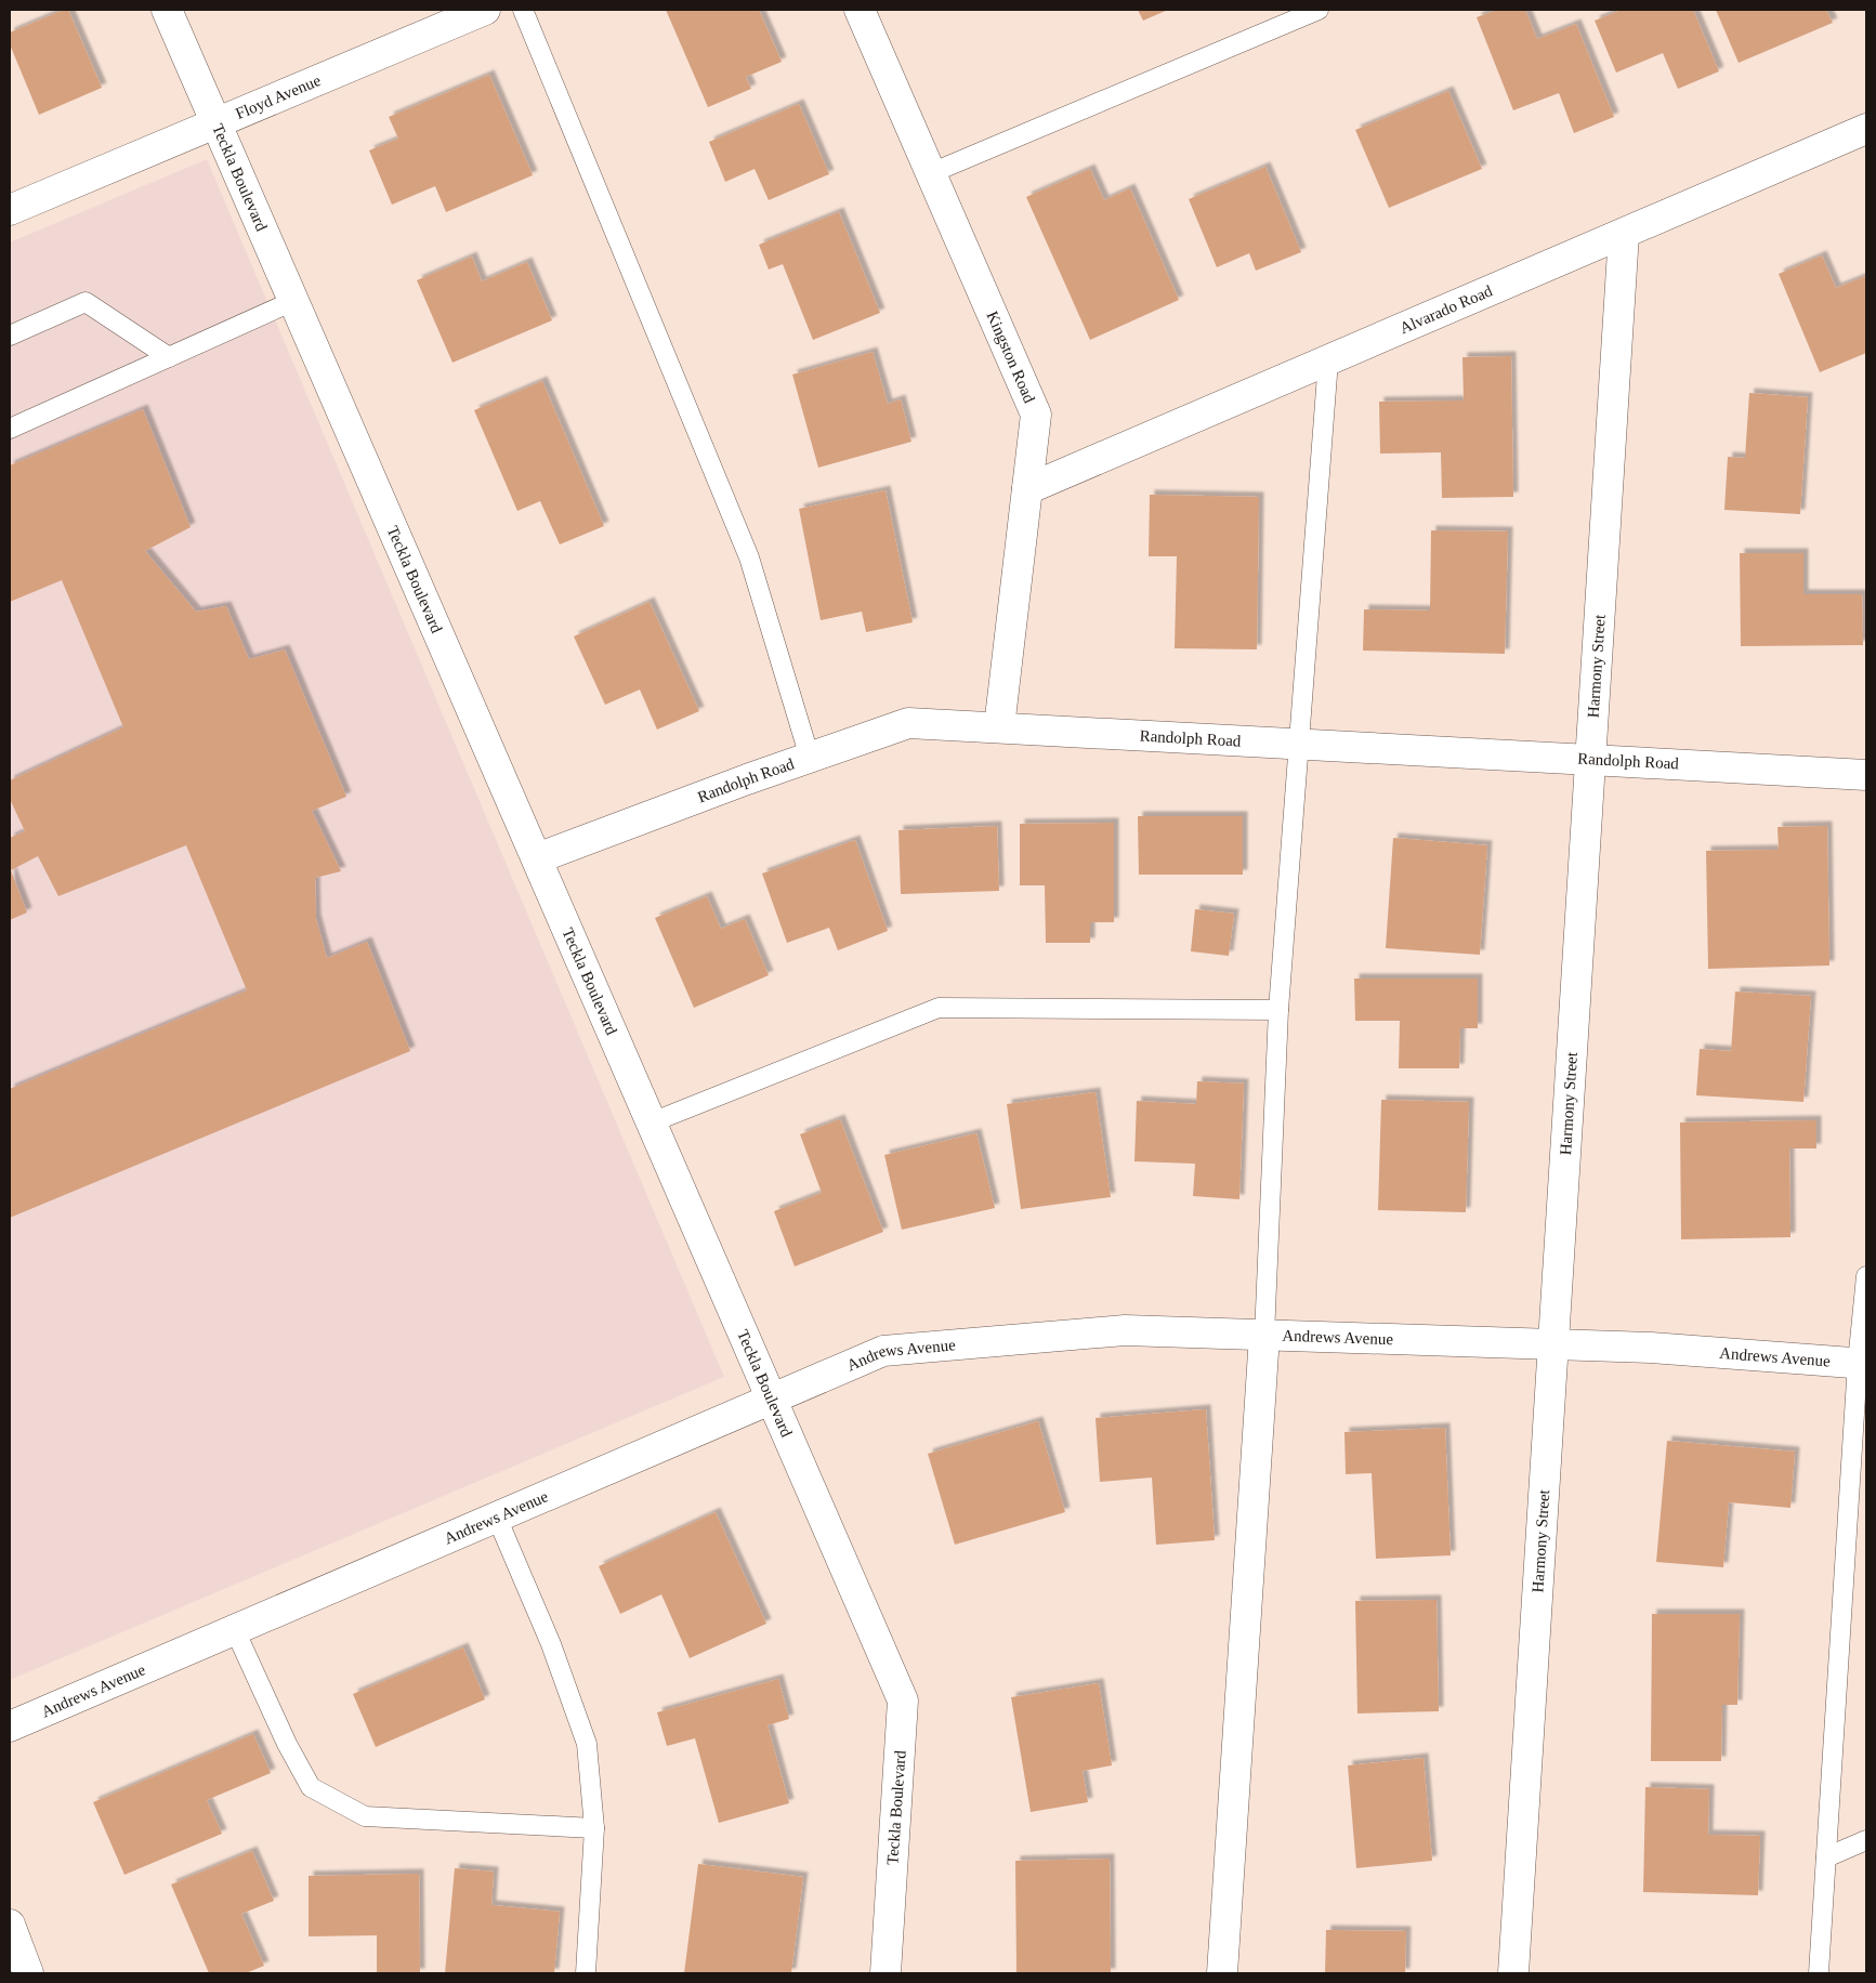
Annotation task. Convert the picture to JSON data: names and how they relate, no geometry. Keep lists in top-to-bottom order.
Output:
{
  "streets": {
    "street": [
      "Floyd Avenue",
      "Teckla Boulevard",
      "Alvarado Road",
      "Kingston Road",
      "Harmony Street",
      "Randolph Road",
      "Andrews Avenue"
    ]
  },
  "crossings": [
    ["Floyd Avenue", "Teckla Boulevard"],
    ["Teckla Boulevard", "Randolph Road"],
    ["Teckla Boulevard", "Andrews Avenue"],
    ["Alvarado Road", "Kingston Road"],
    ["Alvarado Road", "Harmony Street"],
    ["Kingston Road", "Randolph Road"],
    ["Harmony Street", "Randolph Road"],
    ["Harmony Street", "Andrews Avenue"]
  ]
}
